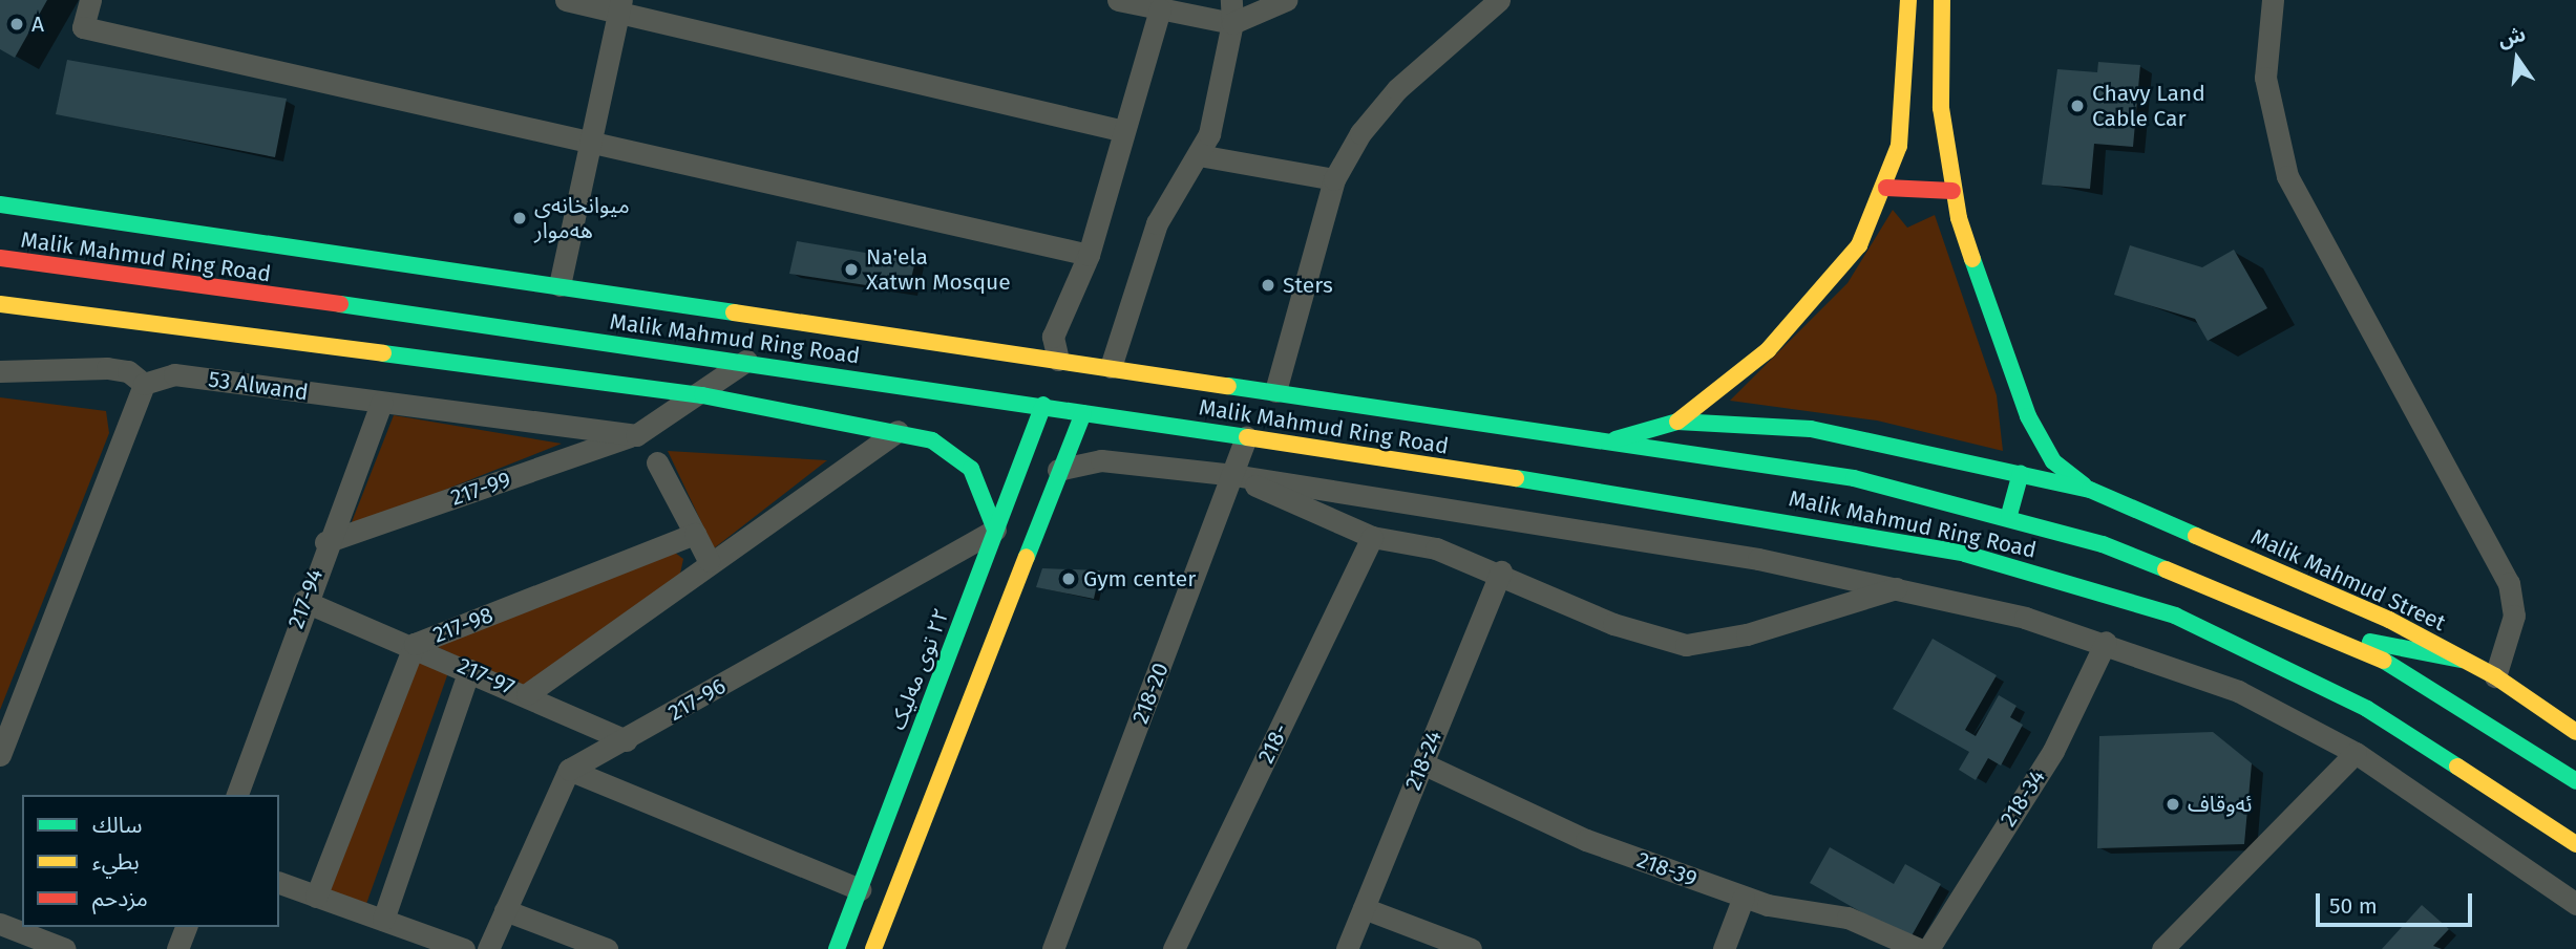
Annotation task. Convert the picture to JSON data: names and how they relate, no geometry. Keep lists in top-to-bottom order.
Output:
{
  "streets": {
    "main road": ["Malik Mahmud Ring Road", "Malik Mahmud Street", "٢٢ توی مەلیک"],
    "street": [
      "53 Alwand",
      "217-99",
      "217-94",
      "217-98",
      "217-97",
      "218-20",
      "217-96",
      "218-",
      "218-24",
      "218-34",
      "218-39"
    ]
  },
  "crossings": [
    ["Malik Mahmud Ring Road", "٢٢ توی مەلیک"],
    ["Malik Mahmud Ring Road", "218-20"],
    ["53 Alwand", "217-99"],
    ["53 Alwand", "217-94"],
    ["217-99", "217-94"],
    ["217-94", "217-97"],
    ["217-98", "217-97"],
    ["٢٢ توی مەلیک", "217-96"],
    ["217-97", "217-96"],
    ["218-24", "218-39"]
  ],
  "places": [
    "A",
    "Chavy Land Cable Car",
    "میوانخانەی هەموار",
    "Na'ela Xatwn Mosque",
    "Sters",
    "Gym center",
    "ئەوقاف"
  ],
  "legend": ["سالك", "بطيء", "مزدحم"],
  "scale_bar": "50 m",
  "north": "top"
}
